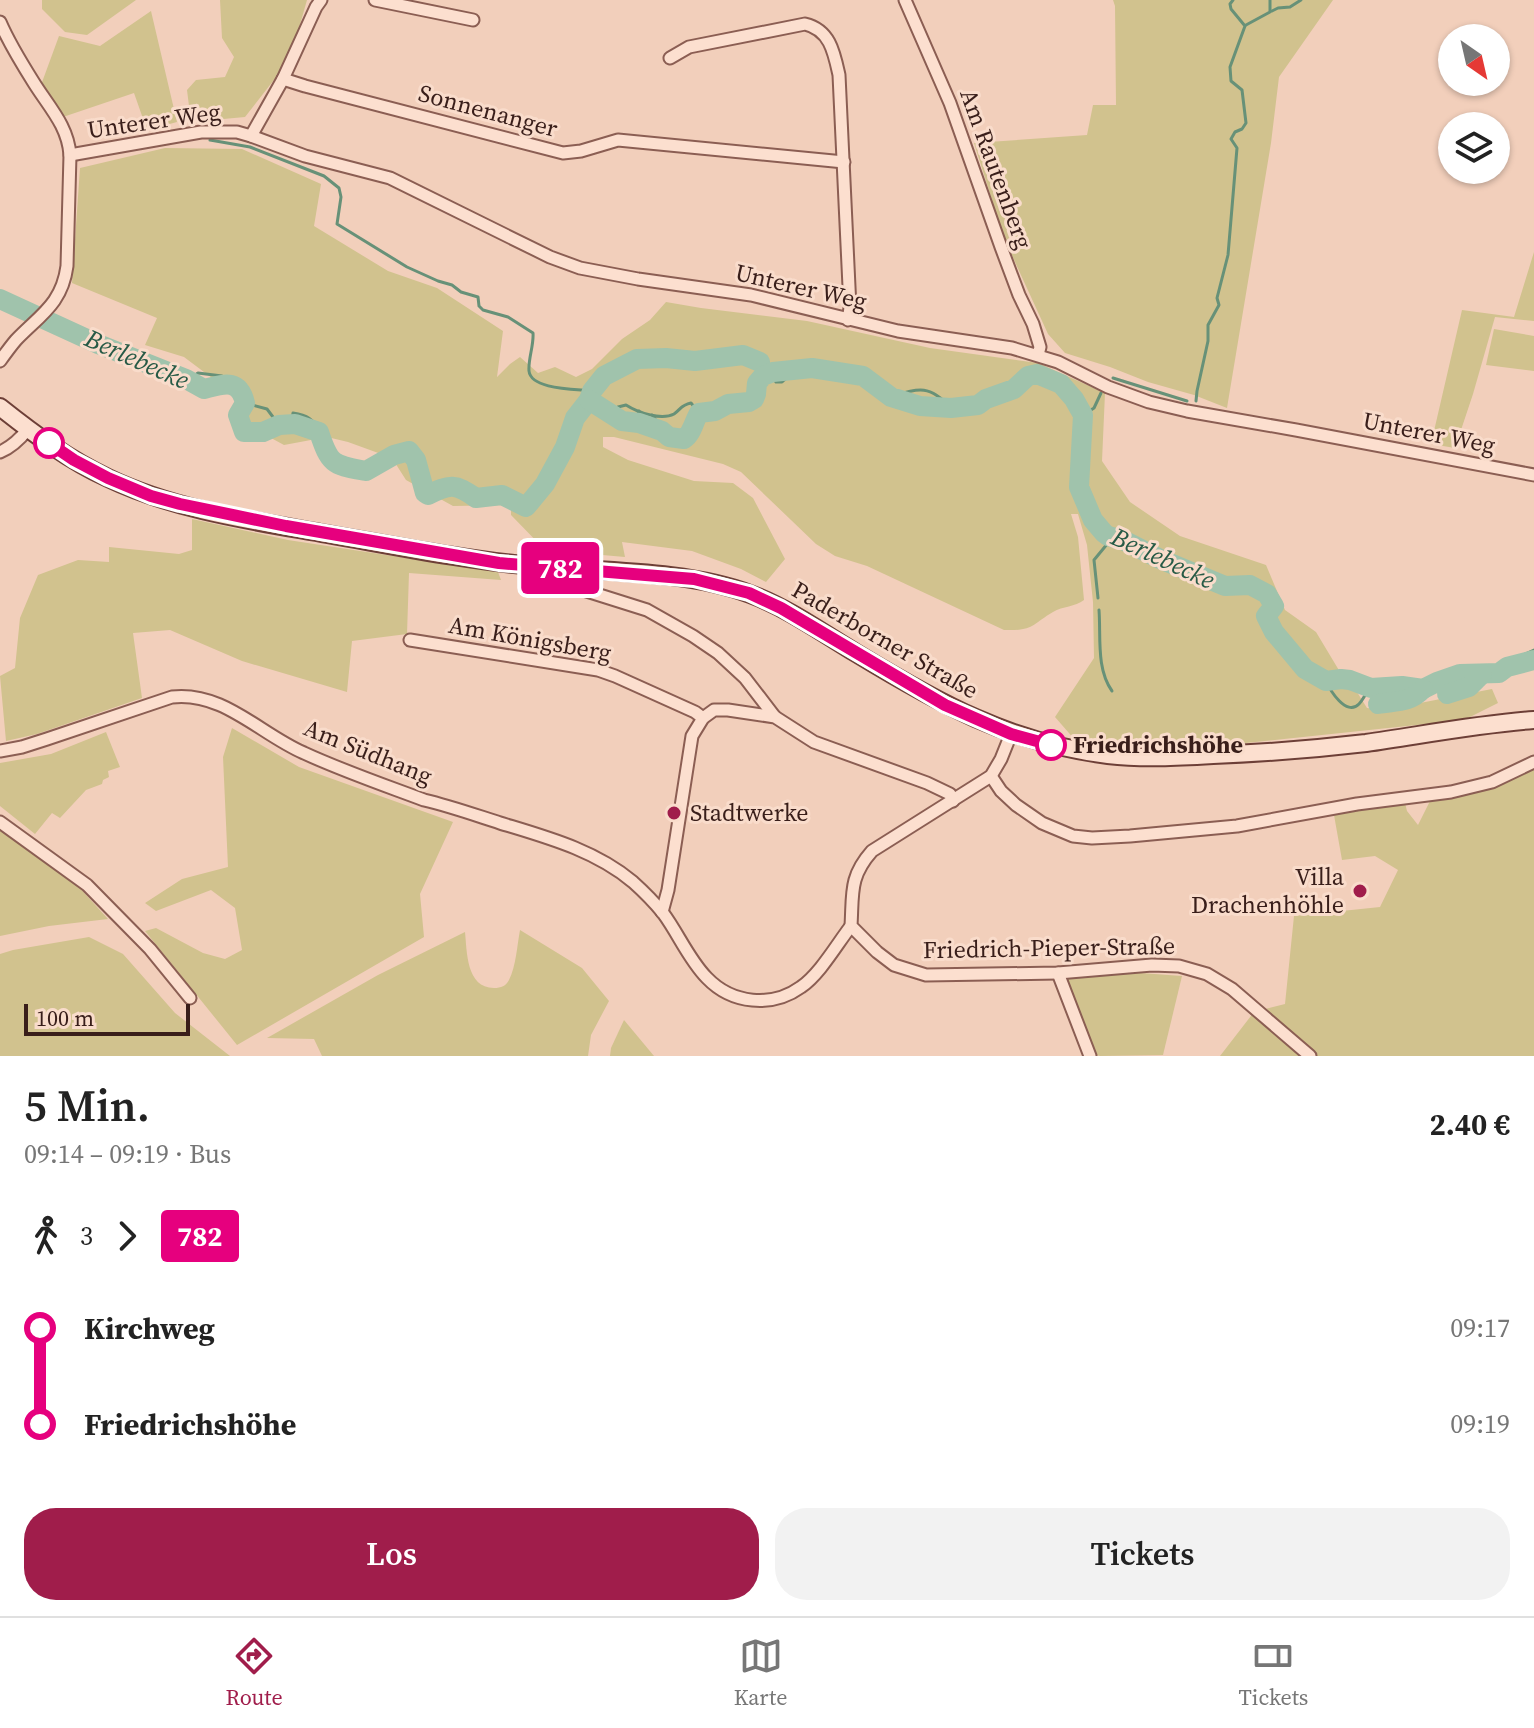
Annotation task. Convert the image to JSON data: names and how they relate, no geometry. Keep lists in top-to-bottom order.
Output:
{
  "streets": {
    "main road": ["Paderborner Straße"],
    "street": [
      "Sonnenanger",
      "Unterer Weg",
      "Am Rautenberg",
      "Am Königsberg",
      "Am Südhang",
      "Friedrich-Pieper-Straße"
    ]
  },
  "crossings": [
    ["Unterer Weg", "Am Rautenberg"],
    ["Am Südhang", "Friedrich-Pieper-Straße"]
  ],
  "water": ["Berlebecke"],
  "places": ["Friedrichshöhe", "Stadtwerke", "Villa Drachenhöhle"],
  "lines": ["bus line 782"],
  "scale_bar": "100 m",
  "north": "bottom right",
  "page": {
    "on_map": "782",
    "scale": "100 m",
    "heading": ["5 Min.", "09:14 – 09:19 · Bus", "2.40 €"],
    "legs": ["3", "782"],
    "list": [
      {
        "name": "Kirchweg",
        "value": "09:17"
      },
      {
        "name": "Friedrichshöhe",
        "value": "09:19"
      }
    ],
    "buttons": ["Los", "Tickets"],
    "tabs": ["Route", "Karte", "Tickets"]
  }
}
